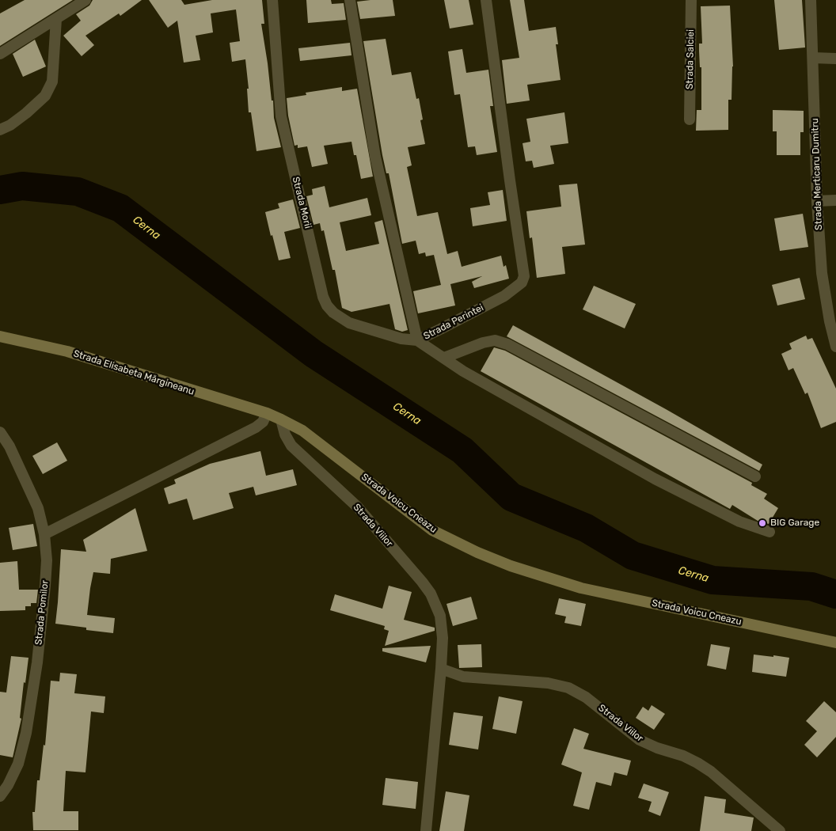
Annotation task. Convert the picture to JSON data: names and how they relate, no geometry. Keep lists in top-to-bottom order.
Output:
{
  "streets": {
    "main road": ["Strada Elisabeta Mărgineanu", "Strada Voicu Cneazu"],
    "street": [
      "Strada Salciei",
      "Strada Merticaru Dumitru",
      "Strada Morii",
      "Strada Perintei",
      "Strada Viilor",
      "Strada Pomilor"
    ]
  },
  "crossings": [
    ["Strada Morii", "Strada Perintei"],
    ["Strada Elisabeta Mărgineanu", "Strada Voicu Cneazu"],
    ["Strada Voicu Cneazu", "Strada Viilor"]
  ],
  "water": ["Cerna"],
  "places": ["BIG Garage"]
}
